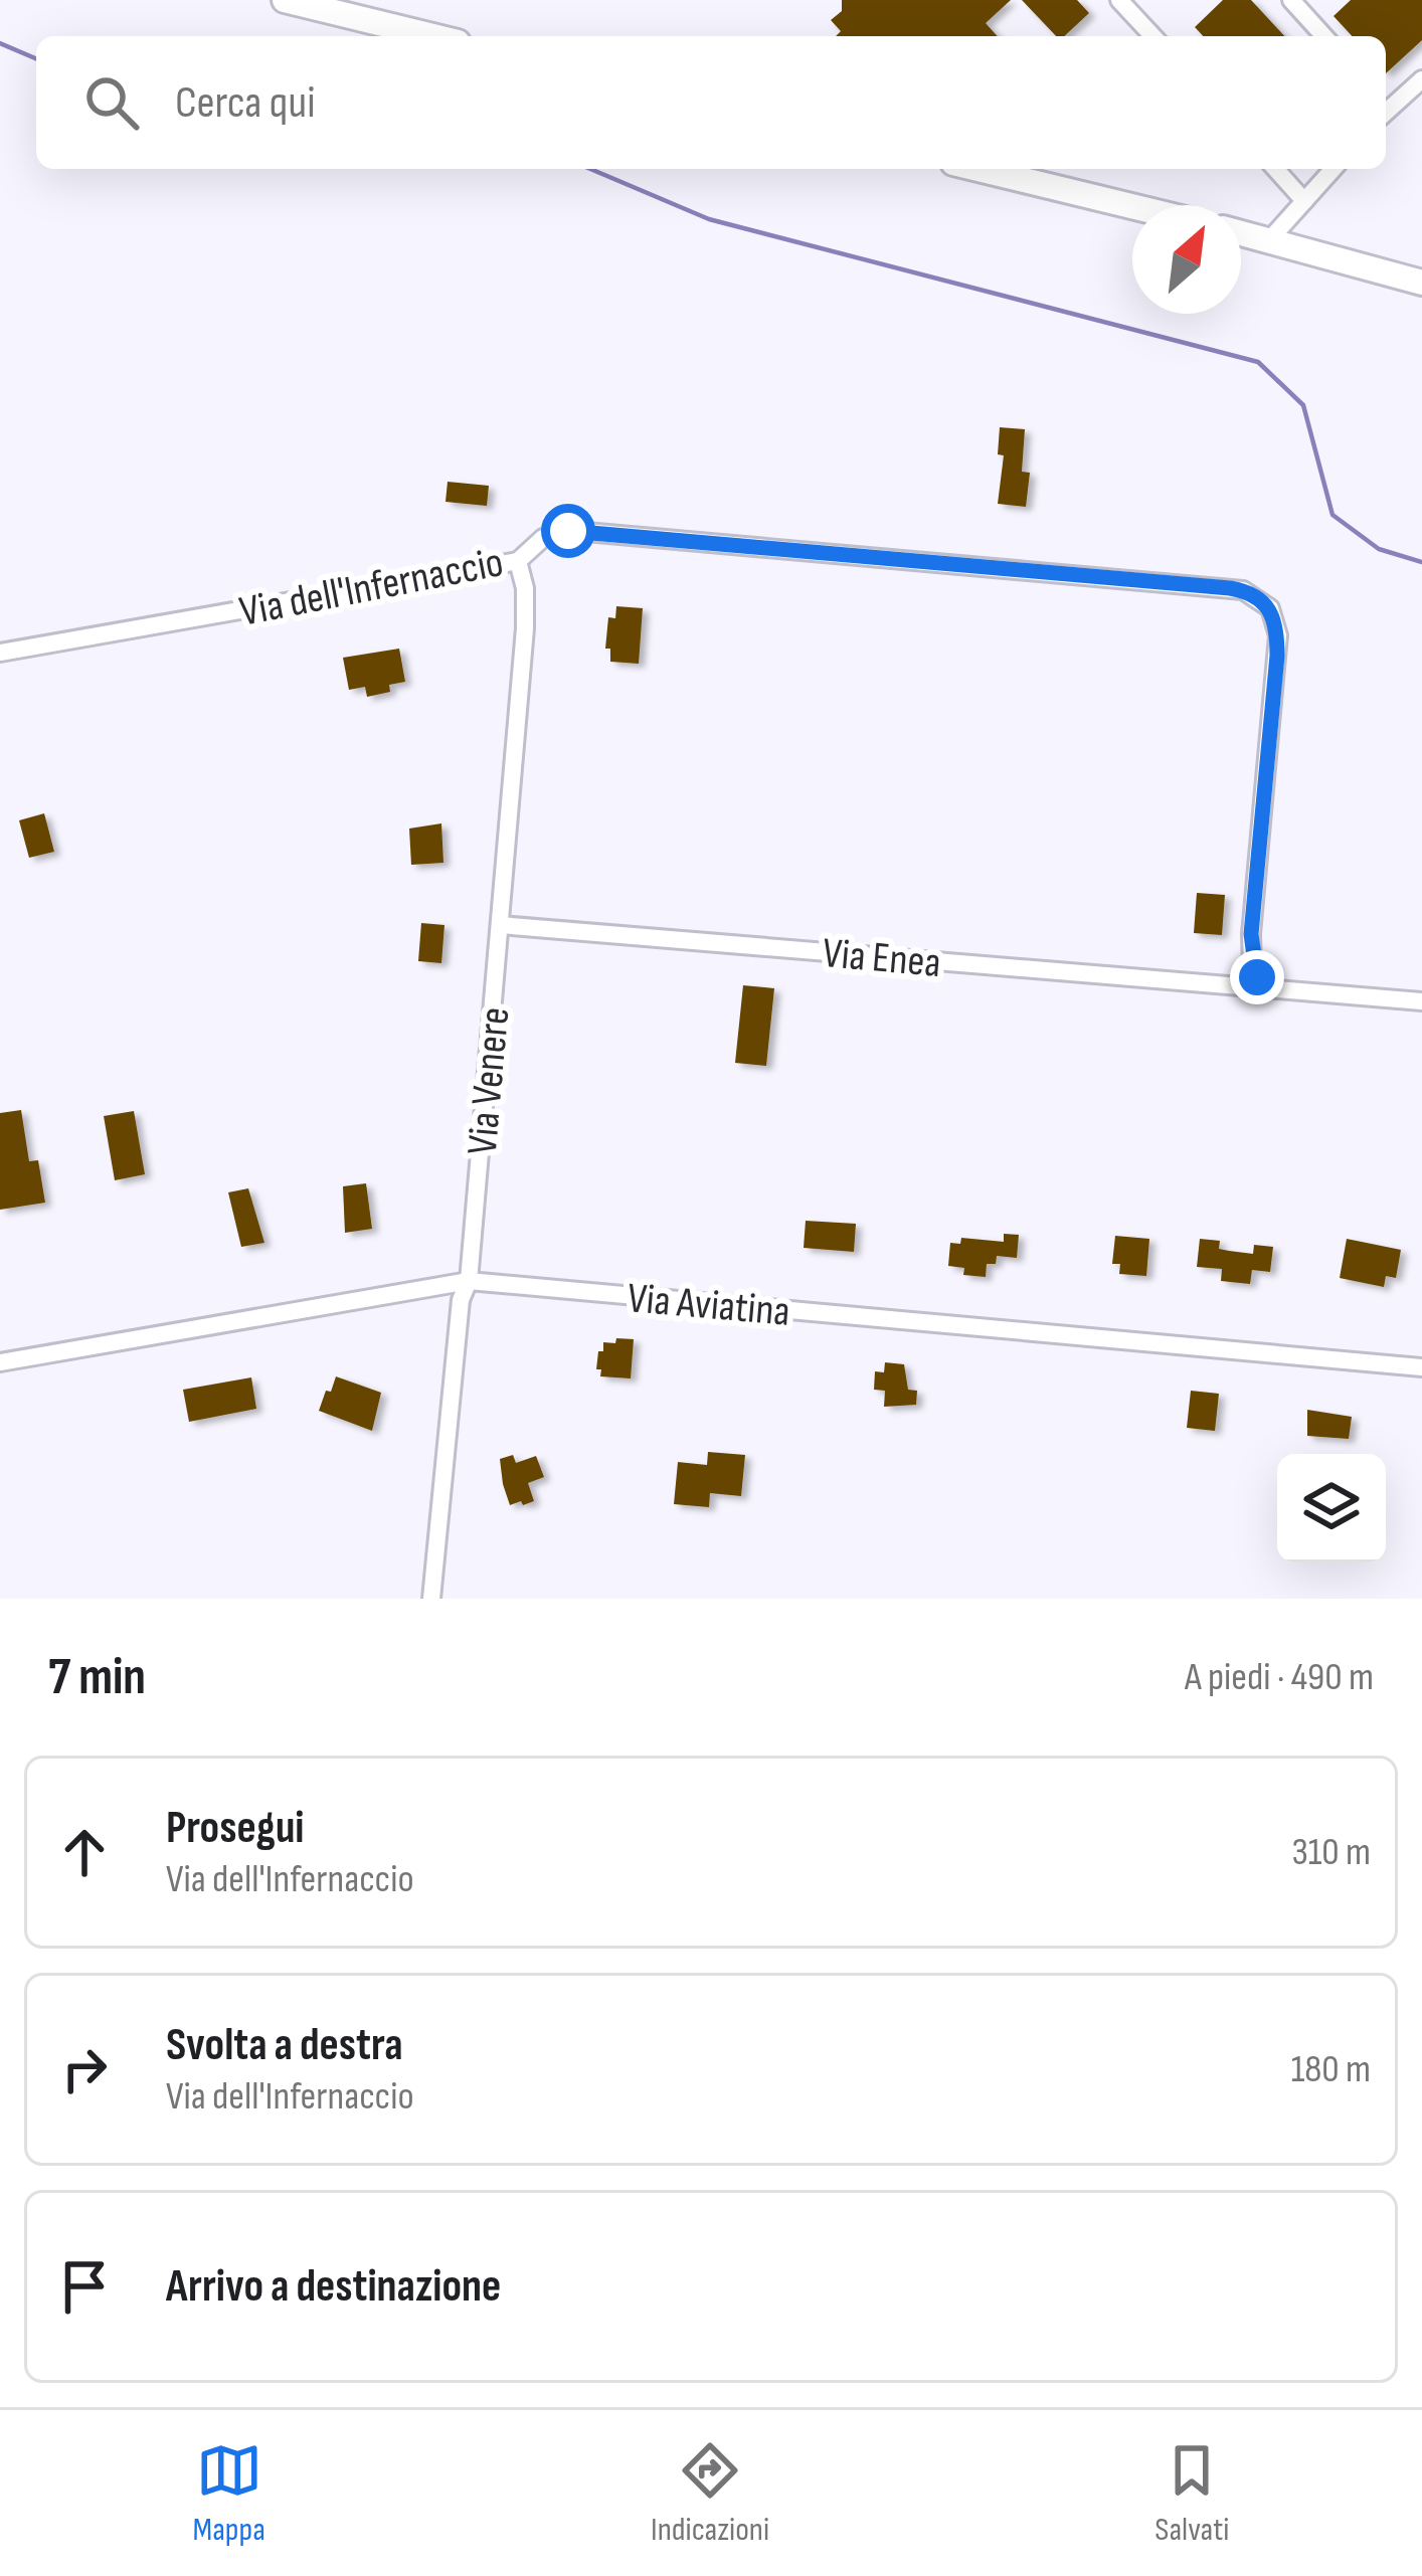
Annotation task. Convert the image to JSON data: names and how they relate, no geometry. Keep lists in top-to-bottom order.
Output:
{
  "streets": {
    "street": [
      "Via dell'Infernaccio",
      "Via Enea",
      "Via Venere",
      "Via Aviatina"
    ]
  },
  "crossings": [
    ["Via dell'Infernaccio", "Via Enea"],
    ["Via dell'Infernaccio", "Via Venere"],
    ["Via Enea", "Via Venere"],
    ["Via Venere", "Via Aviatina"]
  ],
  "north": "top right",
  "page": {
    "search": "Cerca qui",
    "heading": ["7 min", "A piedi · 490 m"],
    "list": [
      ["Prosegui", "Via dell'Infernaccio", "310 m"],
      ["Svolta a destra", "Via dell'Infernaccio", "180 m"],
      "Arrivo a destinazione"
    ],
    "nav": ["Mappa", "Indicazioni", "Salvati"]
  }
}
